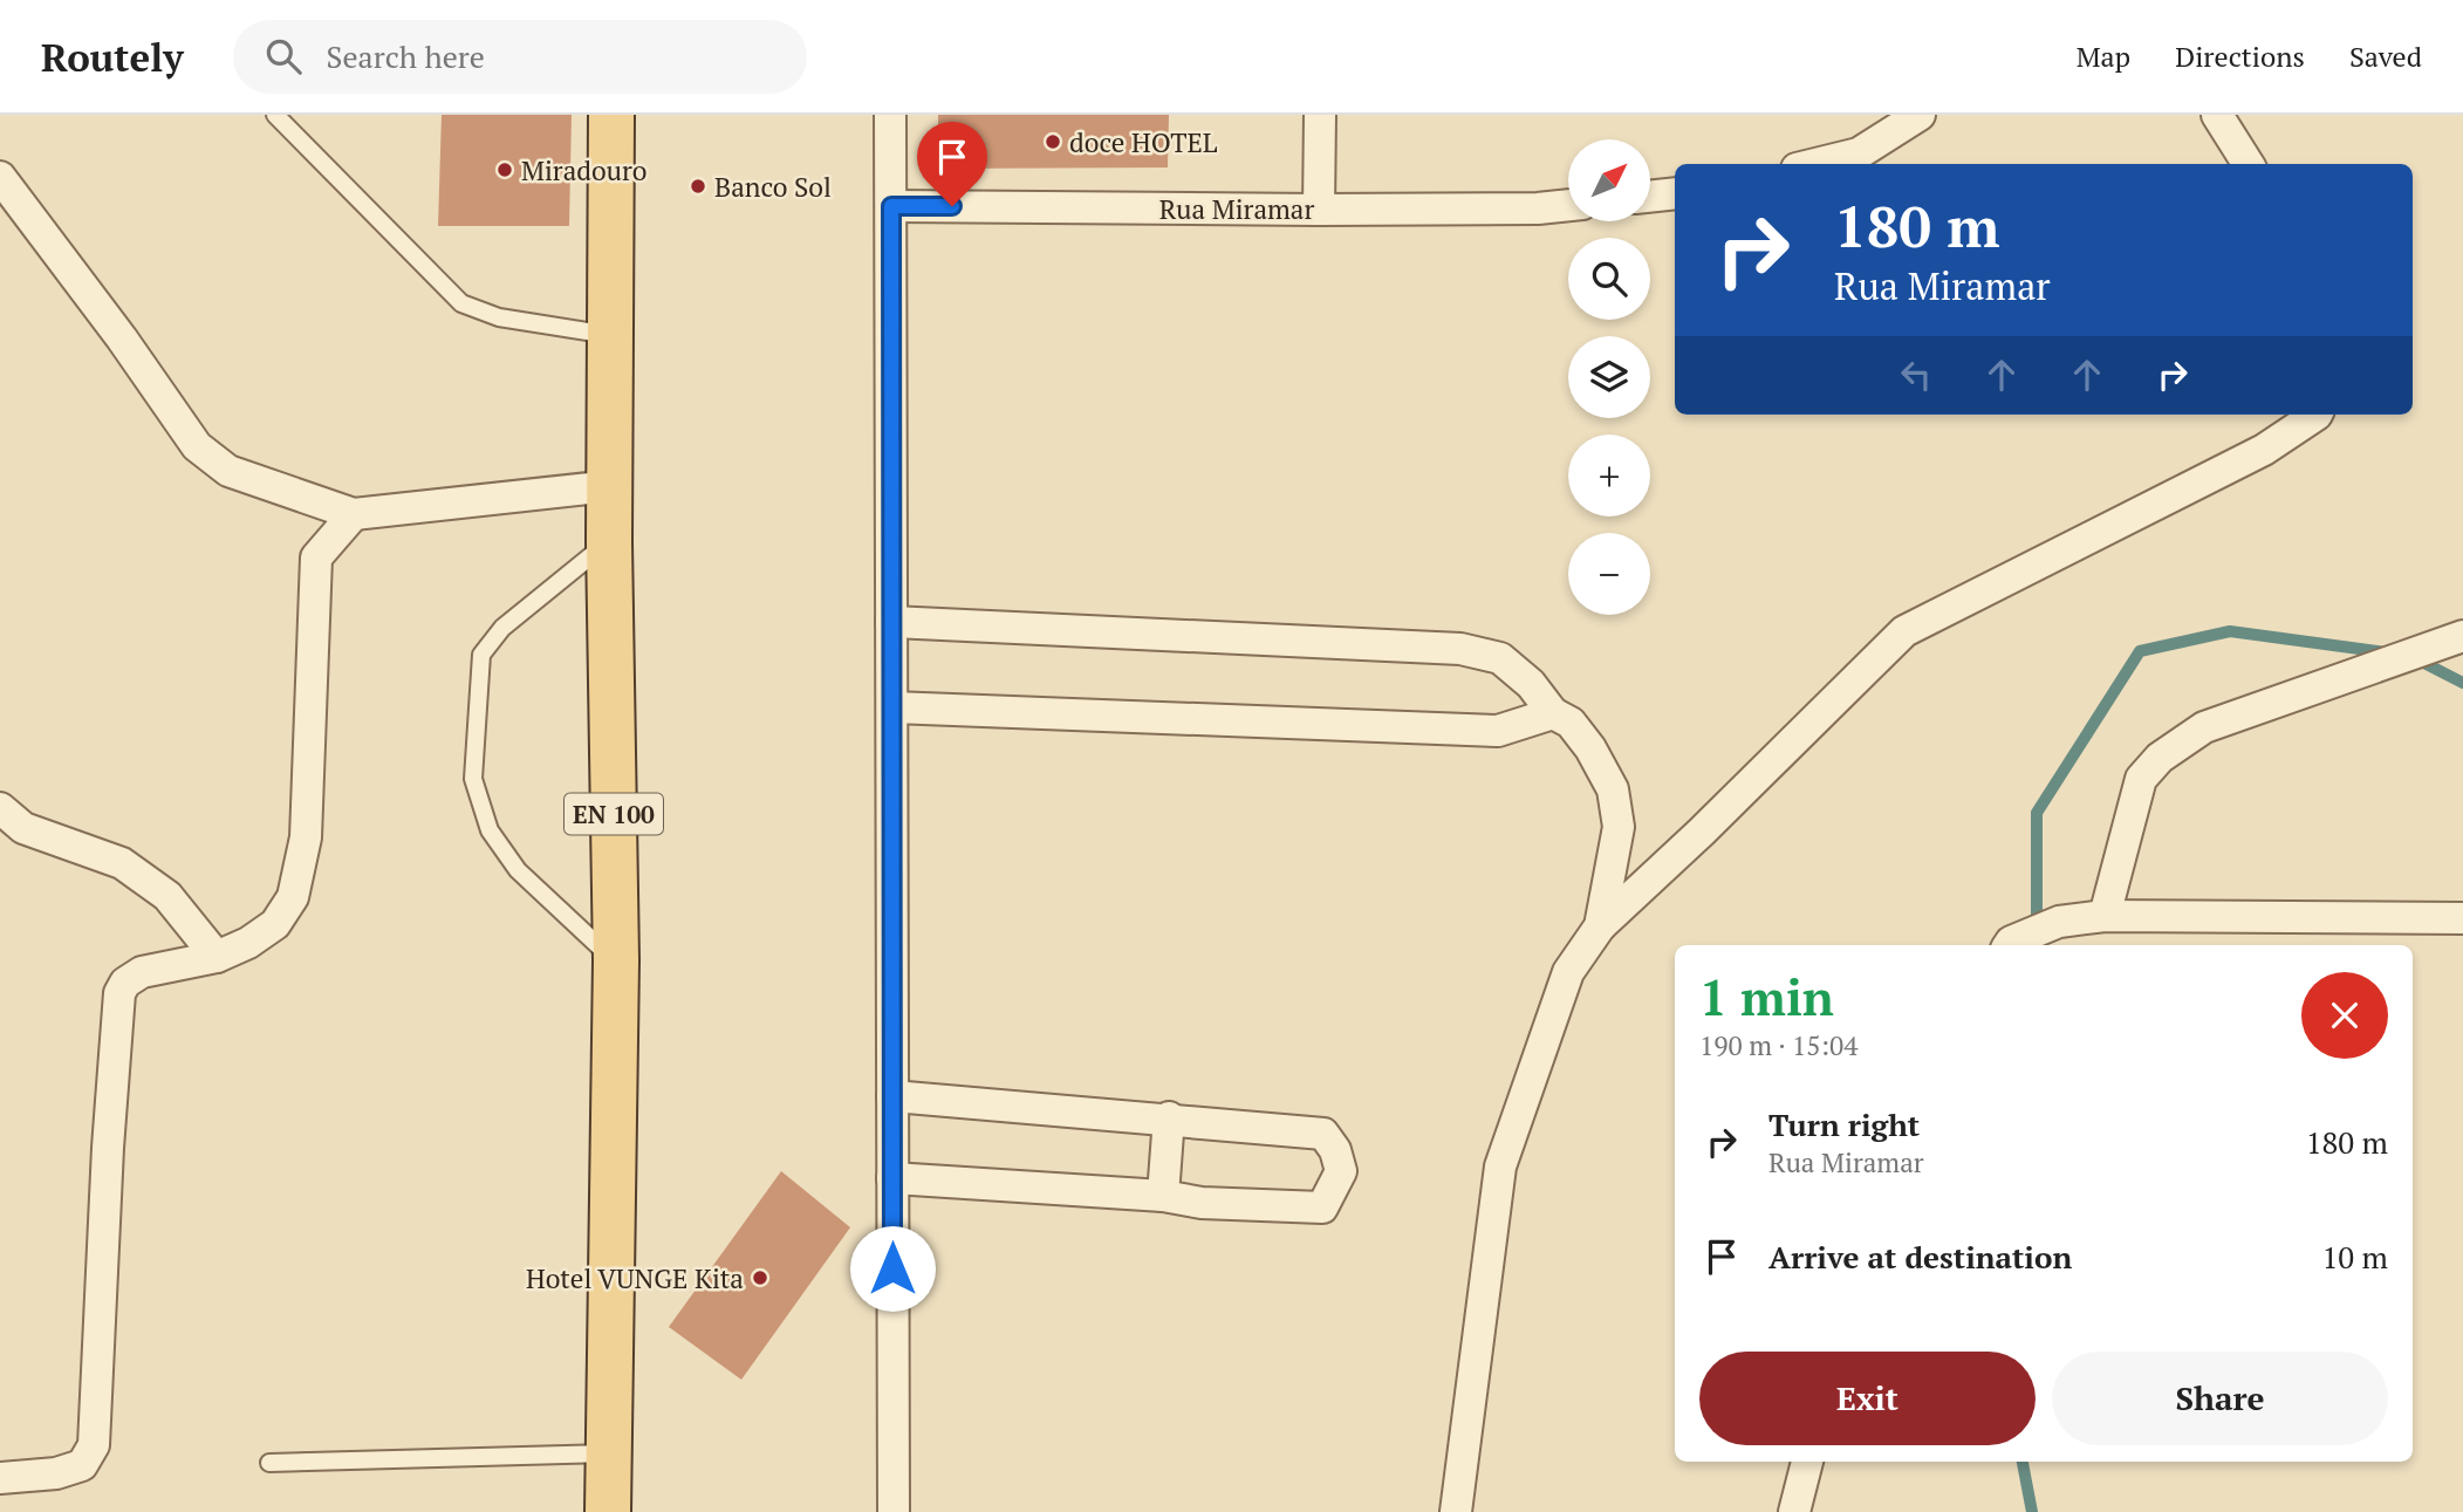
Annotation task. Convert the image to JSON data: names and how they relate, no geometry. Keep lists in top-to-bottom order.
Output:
{
  "streets": {
    "main road": ["EN 100"],
    "street": ["Rua Miramar"]
  },
  "places": [
    "doce HOTEL",
    "Miradouro",
    "Banco Sol",
    "Hotel VUNGE Kita"
  ],
  "north": "top right",
  "page": {
    "header": "Routely",
    "search": "Search here",
    "nav": ["Map", "Directions", "Saved"],
    "map_buttons": ["+", "−"],
    "turn": ["180 m", "Rua Miramar"],
    "heading": ["1 min", "190 m · 15:04"],
    "list": [
      {
        "name": "Turn right",
        "note": "Rua Miramar",
        "value": "180 m"
      },
      {
        "name": "Arrive at destination",
        "value": "10 m"
      }
    ],
    "buttons": ["Exit", "Share"]
  }
}
